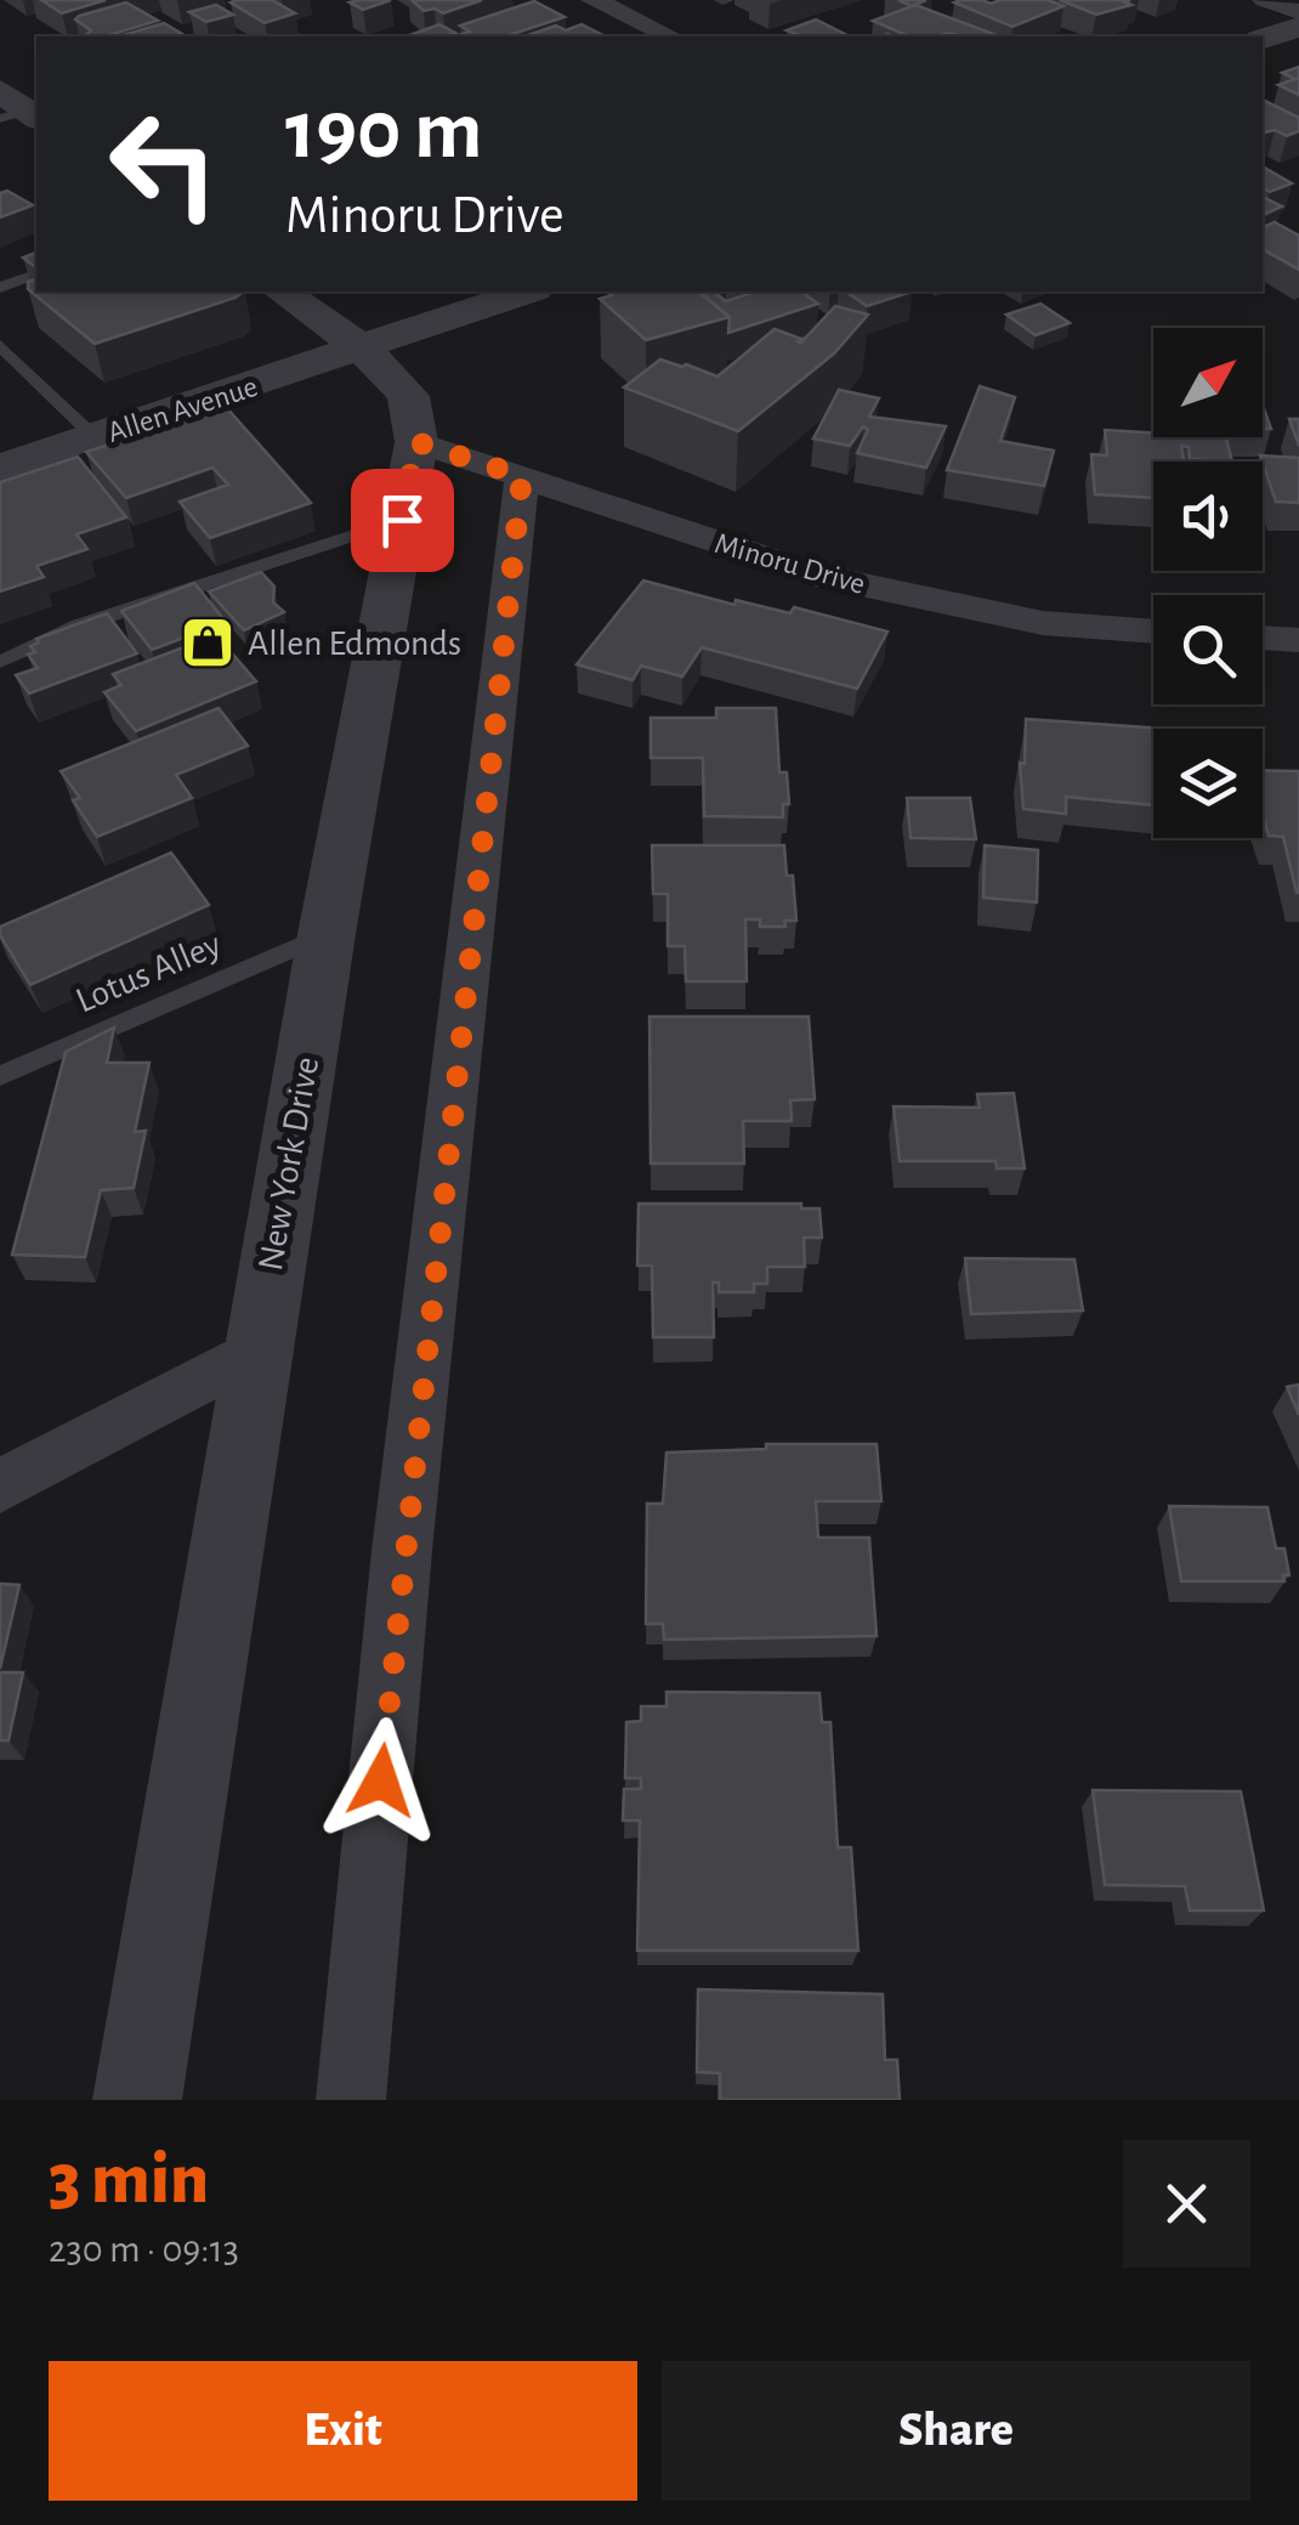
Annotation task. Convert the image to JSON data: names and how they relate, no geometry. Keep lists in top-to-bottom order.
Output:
{
  "streets": {
    "street": ["Allen Avenue", "Minoru Drive", "New York Drive"],
    "lane": ["Lotus Alley"]
  },
  "crossings": [
    ["Allen Avenue", "New York Drive"],
    ["Minoru Drive", "New York Drive"],
    ["Lotus Alley", "New York Drive"]
  ],
  "places": {
    "shop": ["Allen Edmonds"]
  },
  "north": "top right",
  "page": {
    "turn": ["190 m", "Minoru Drive"],
    "heading": ["3 min", "230 m · 09:13"],
    "buttons": ["Exit", "Share"]
  }
}
